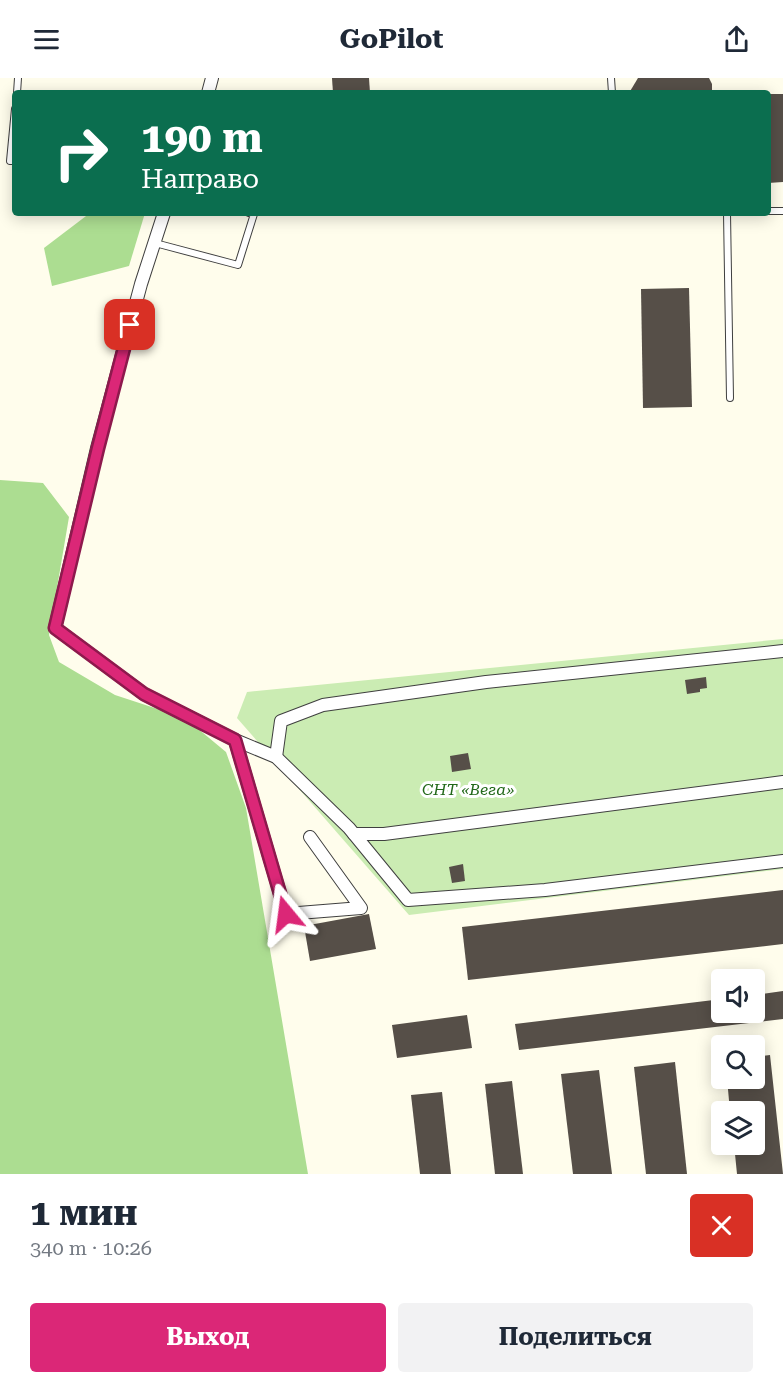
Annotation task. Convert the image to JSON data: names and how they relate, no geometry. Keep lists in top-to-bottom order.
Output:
{
  "parks": ["СНТ «Вега»"],
  "page": {
    "header": "GoPilot",
    "turn": ["190 m", "Направо"],
    "heading": ["1 мин", "340 m · 10:26"],
    "buttons": ["Выход", "Поделиться"]
  }
}
